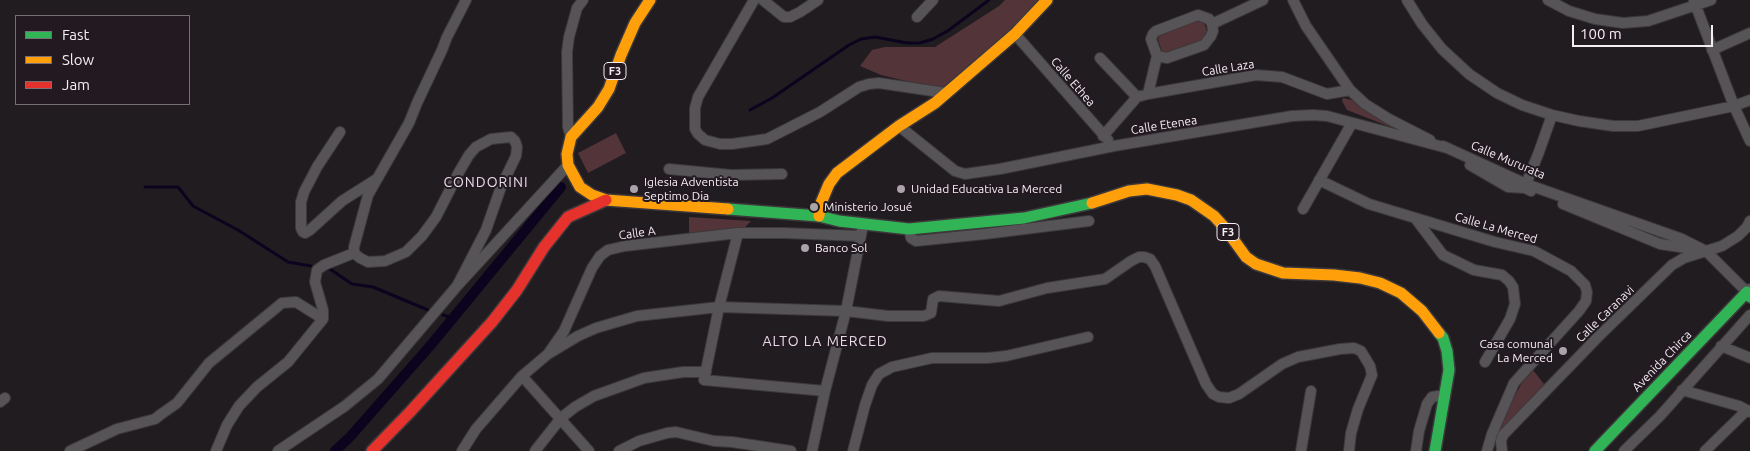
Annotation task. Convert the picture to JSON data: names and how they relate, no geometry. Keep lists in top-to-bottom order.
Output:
{
  "streets": {
    "main road": ["F3", "Avenida Chirca"],
    "street": [
      "Calle Laza",
      "Calle Ethea",
      "Calle Etenea",
      "Calle Mururata",
      "Calle La Merced",
      "Calle A",
      "Calle Caranavi"
    ]
  },
  "crossings": [
    ["Calle Laza", "Calle Mururata"],
    ["Calle Ethea", "Calle Etenea"],
    ["Calle Etenea", "Calle Mururata"],
    ["Calle Mururata", "Calle Caranavi"],
    ["Calle Mururata", "Avenida Chirca"]
  ],
  "districts": ["CONDORINI", "ALTO LA MERCED"],
  "places": [
    "Iglesia Adventista Septimo Dia",
    "Unidad Educativa La Merced",
    "Ministerio Josué",
    "Banco Sol",
    "Casa comunal La Merced"
  ],
  "legend": ["Fast", "Slow", "Jam"],
  "scale_bar": "100 m"
}
